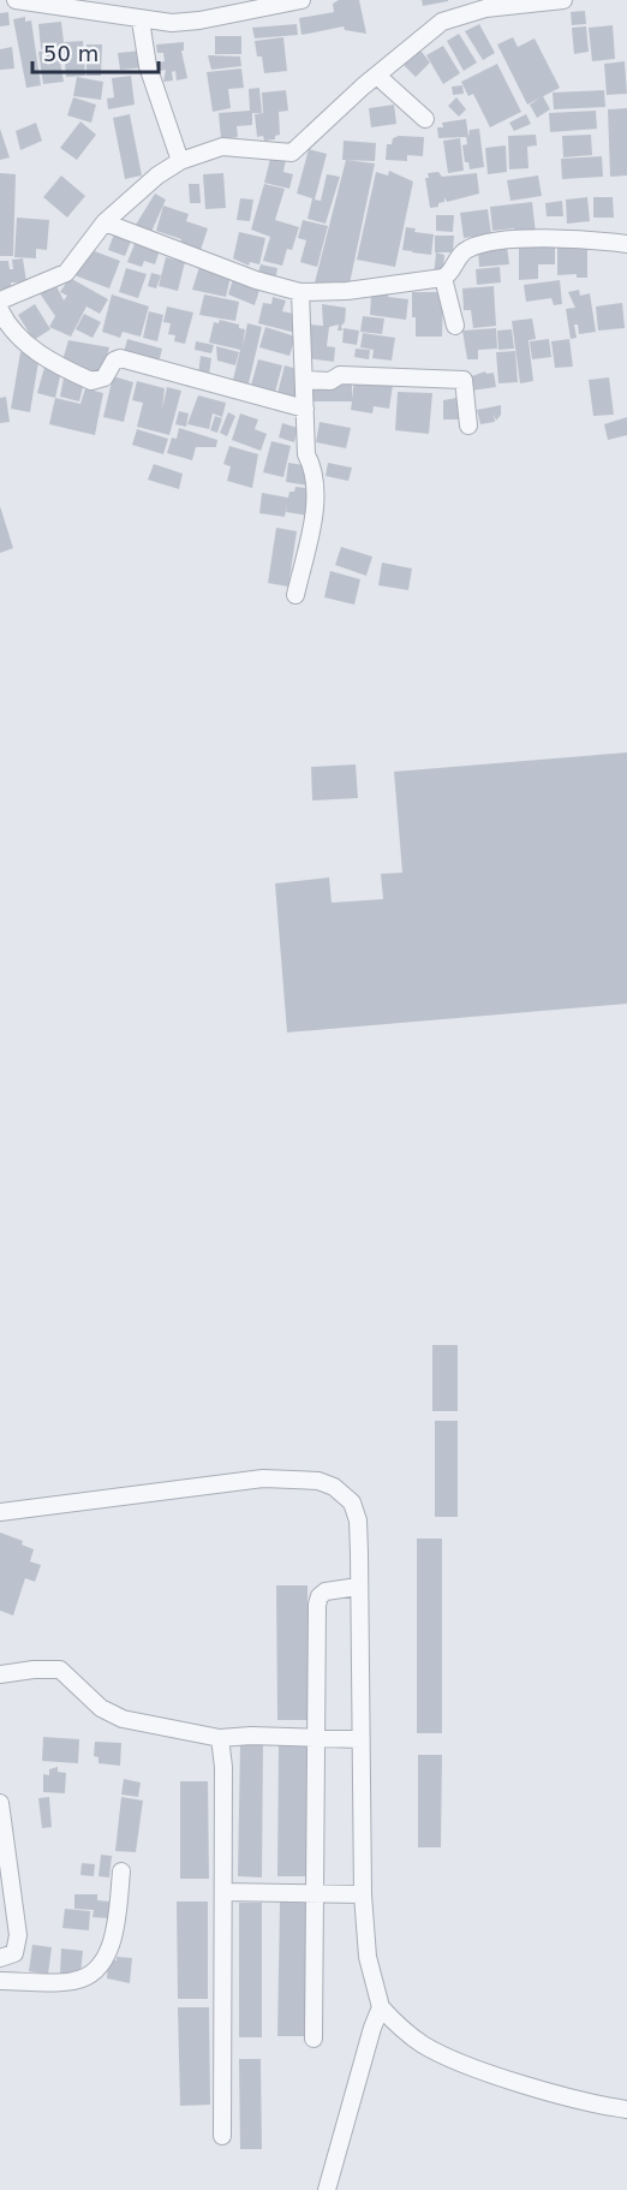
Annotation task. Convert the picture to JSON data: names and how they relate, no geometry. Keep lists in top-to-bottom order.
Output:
{
  "scale_bar": "50 m"
}
